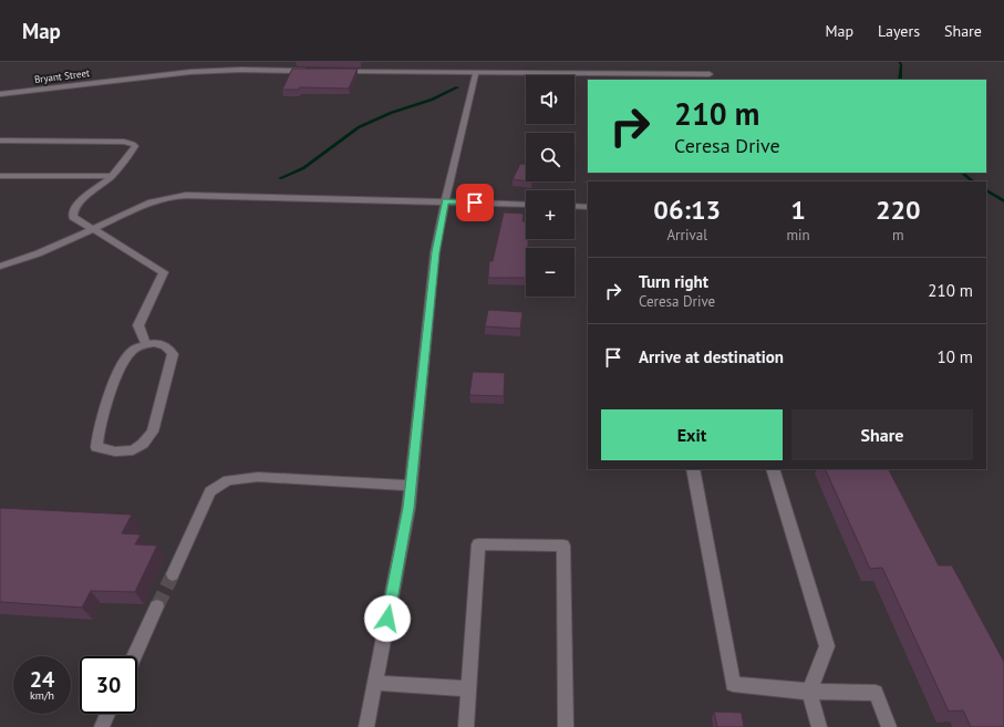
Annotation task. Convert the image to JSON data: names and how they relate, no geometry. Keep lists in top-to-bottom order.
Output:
{
  "streets": {
    "street": ["Bryant Street"]
  },
  "page": {
    "header": "Map",
    "nav": ["Map", "Layers", "Share"],
    "map_buttons": ["+", "−"],
    "turn": ["210 m", "Ceresa Drive"],
    "eta": [
      "06:13",
      "Arrival",
      "1",
      "min",
      "220",
      "m"
    ],
    "list": [
      {
        "name": "Turn right",
        "note": "Ceresa Drive",
        "value": "210 m"
      },
      {
        "name": "Arrive at destination",
        "value": "10 m"
      }
    ],
    "buttons": ["Exit", "Share"],
    "speed": "24 km/h",
    "limit": "30"
  }
}
